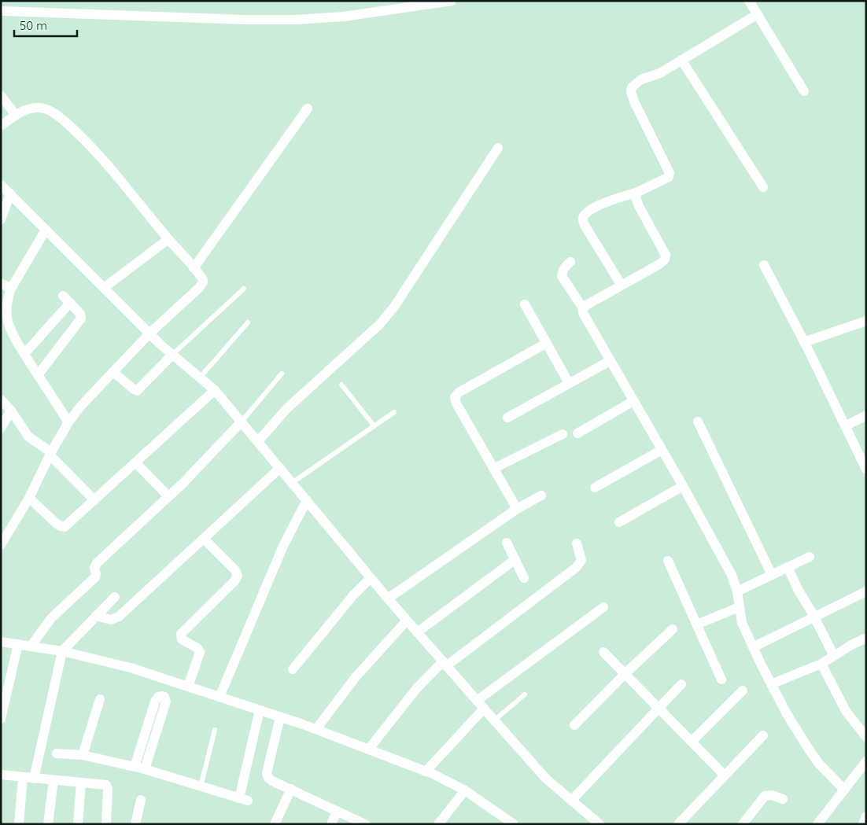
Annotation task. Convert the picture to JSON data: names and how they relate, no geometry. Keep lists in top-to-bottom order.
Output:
{
  "scale_bar": "50 m"
}
